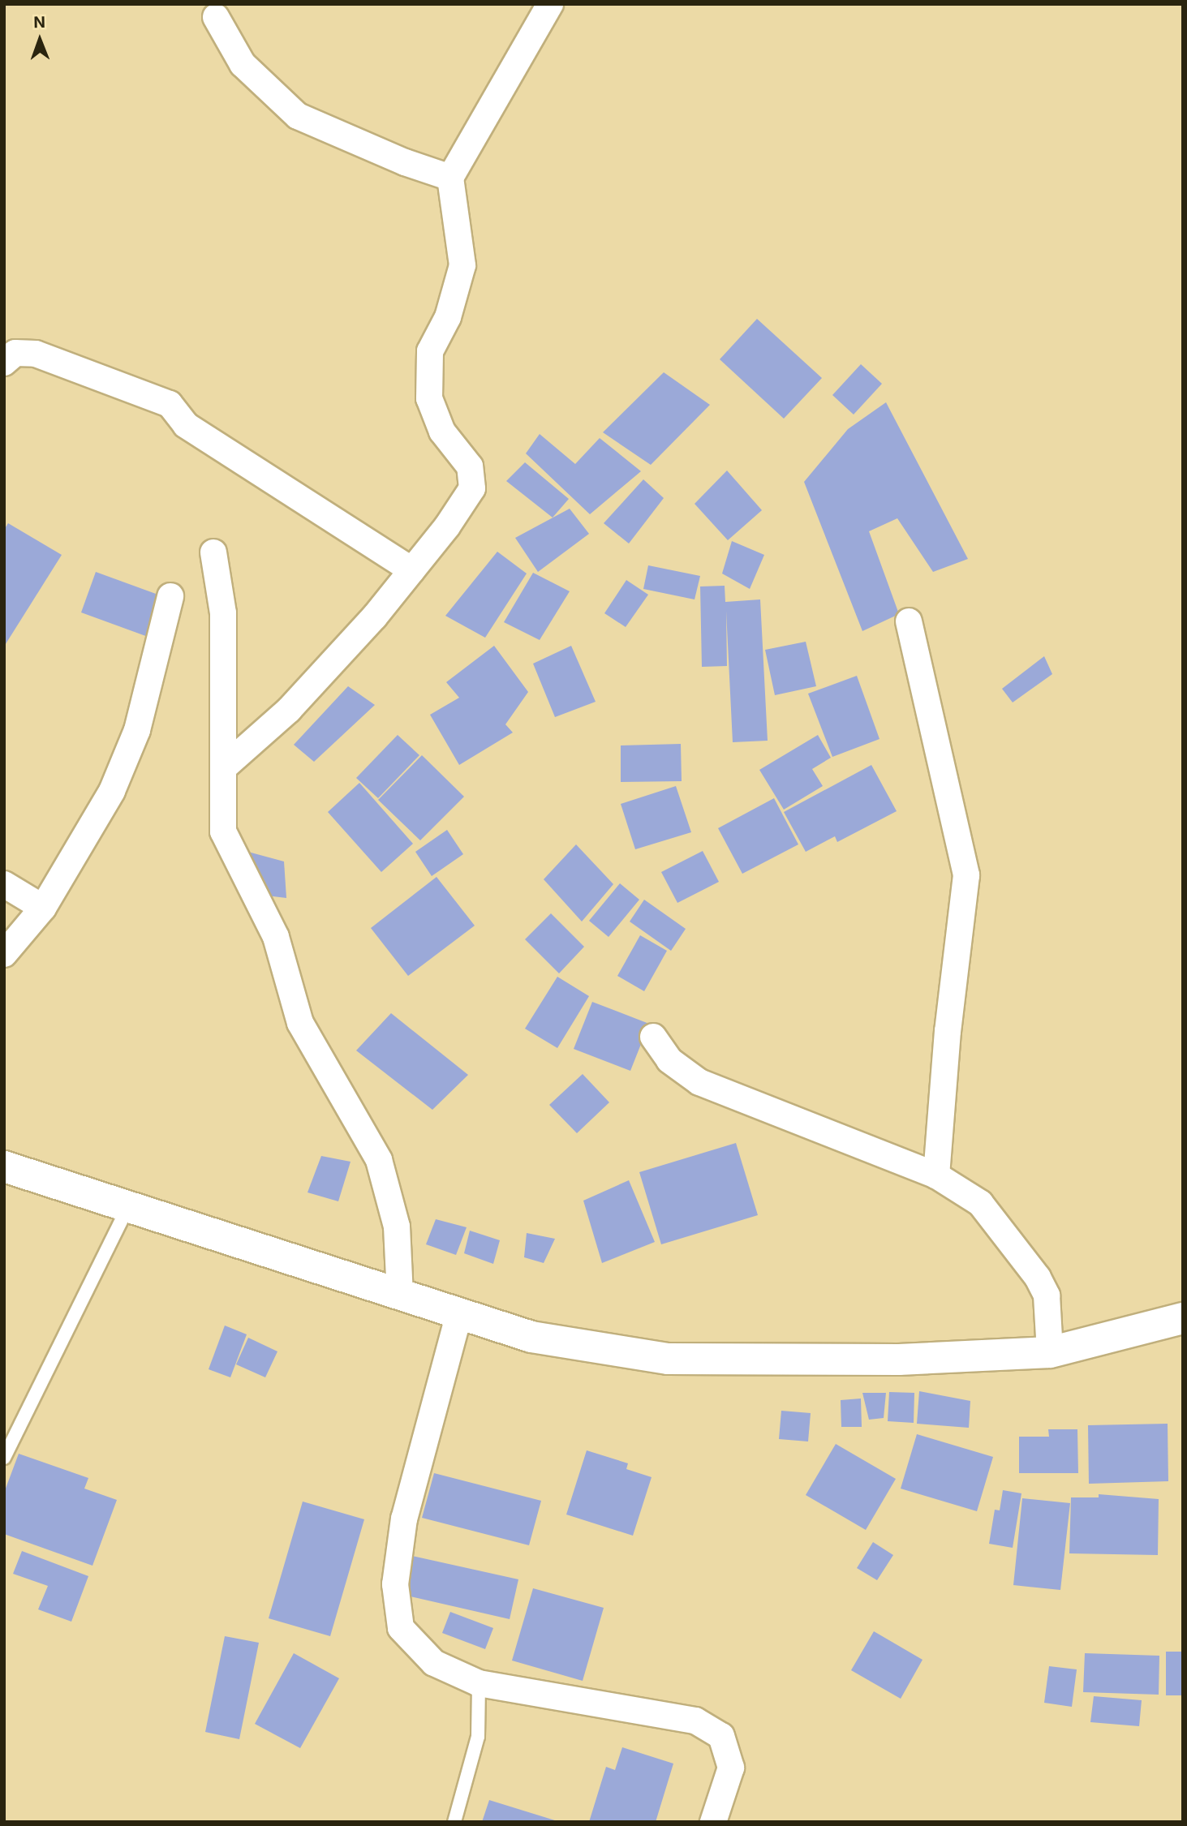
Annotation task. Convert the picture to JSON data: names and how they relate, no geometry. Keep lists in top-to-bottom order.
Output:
{
  "north": "top"
}
